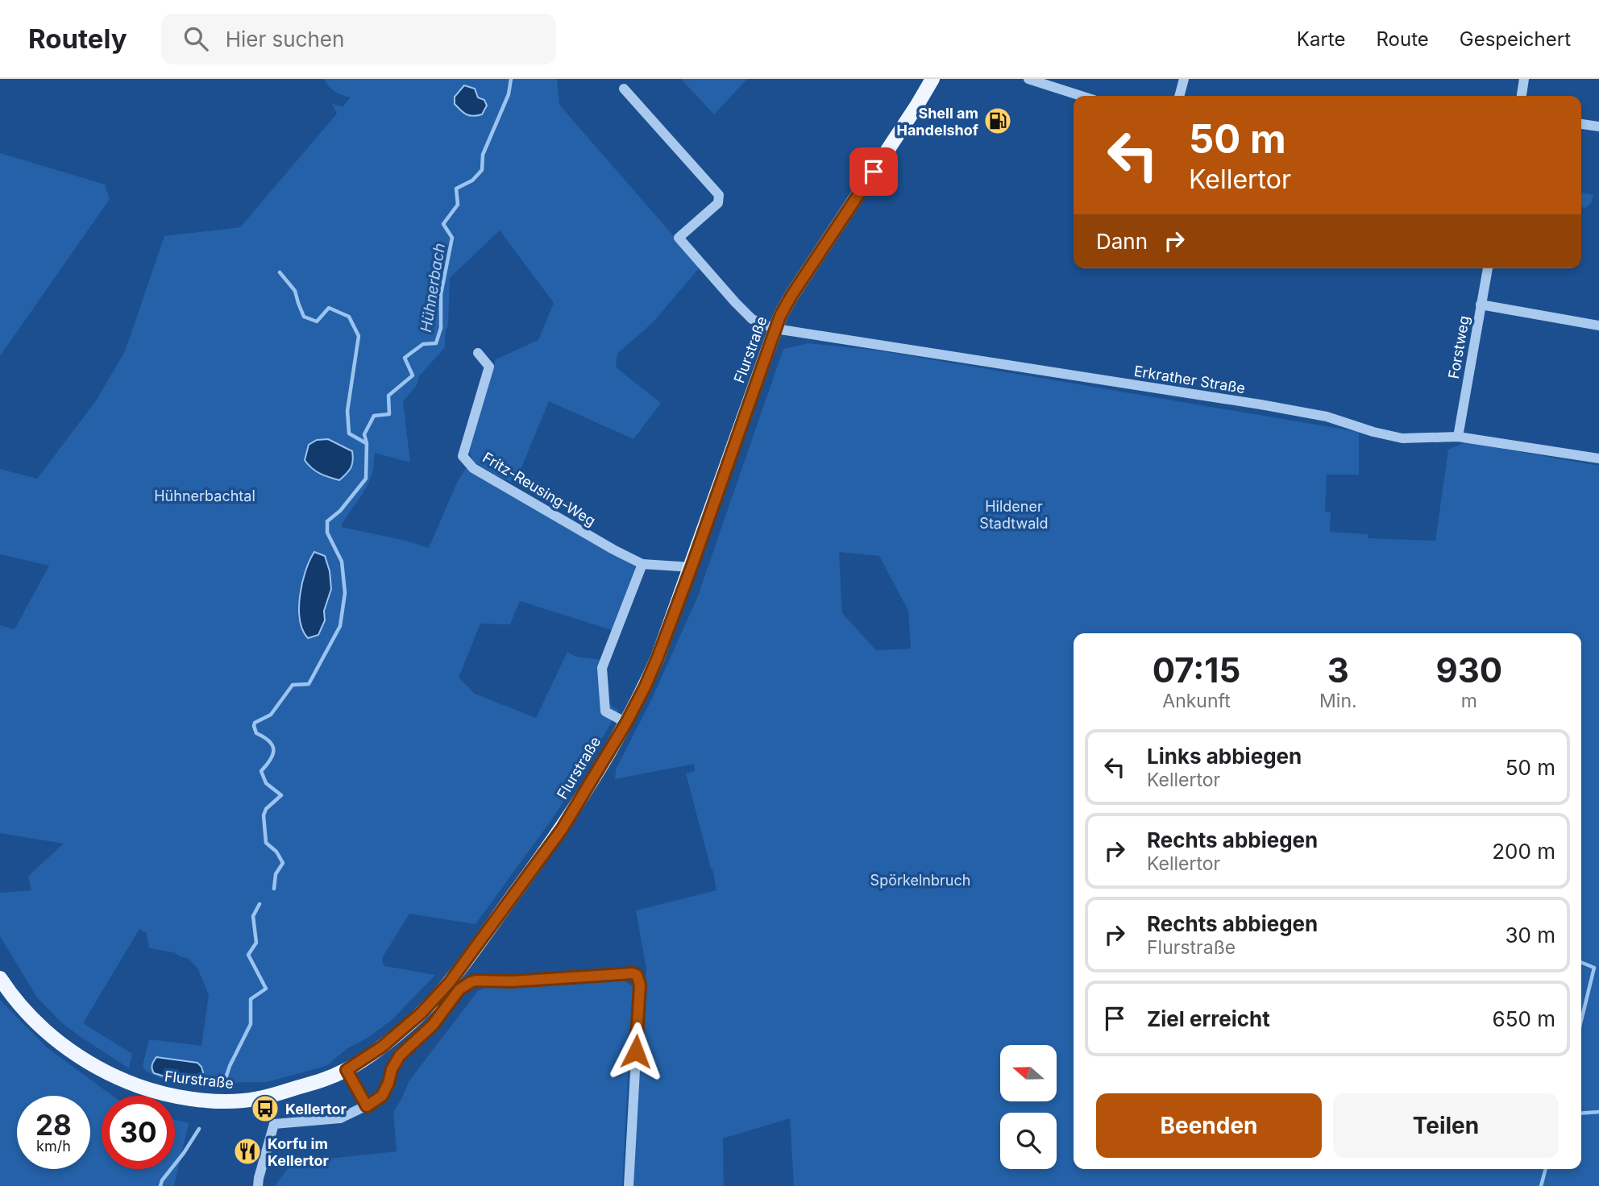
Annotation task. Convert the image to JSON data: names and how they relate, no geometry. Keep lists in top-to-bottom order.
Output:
{
  "streets": {
    "main road": ["Flurstraße"],
    "street": ["Forstweg", "Erkrather Straße", "Fritz-Reusing-Weg"]
  },
  "crossings": [
    ["Forstweg", "Erkrather Straße"],
    ["Flurstraße", "Erkrather Straße"],
    ["Flurstraße", "Fritz-Reusing-Weg"]
  ],
  "water": ["Hühnerbach"],
  "parks": ["Hühnerbachtal", "Hildener Stadtwald", "Spörkelnbruch"],
  "places": {
    "fuel station": ["Shell am Handelshof"],
    "bus stop": ["Kellertor"],
    "restaurant": ["Korfu im Kellertor"]
  },
  "north": "left",
  "page": {
    "header": "Routely",
    "search": "Hier suchen",
    "nav": ["Karte", "Route", "Gespeichert"],
    "turn": ["50 m", "Kellertor"],
    "then": "Dann",
    "eta": [
      "07:15",
      "Ankunft",
      "3",
      "Min.",
      "930",
      "m"
    ],
    "list": [
      {
        "name": "Links abbiegen",
        "note": "Kellertor",
        "value": "50 m"
      },
      {
        "name": "Rechts abbiegen",
        "note": "Kellertor",
        "value": "200 m"
      },
      {
        "name": "Rechts abbiegen",
        "note": "Flurstraße",
        "value": "30 m"
      },
      {
        "name": "Ziel erreicht",
        "value": "650 m"
      }
    ],
    "buttons": ["Beenden", "Teilen"],
    "speed": "28 km/h",
    "limit": "30"
  }
}
